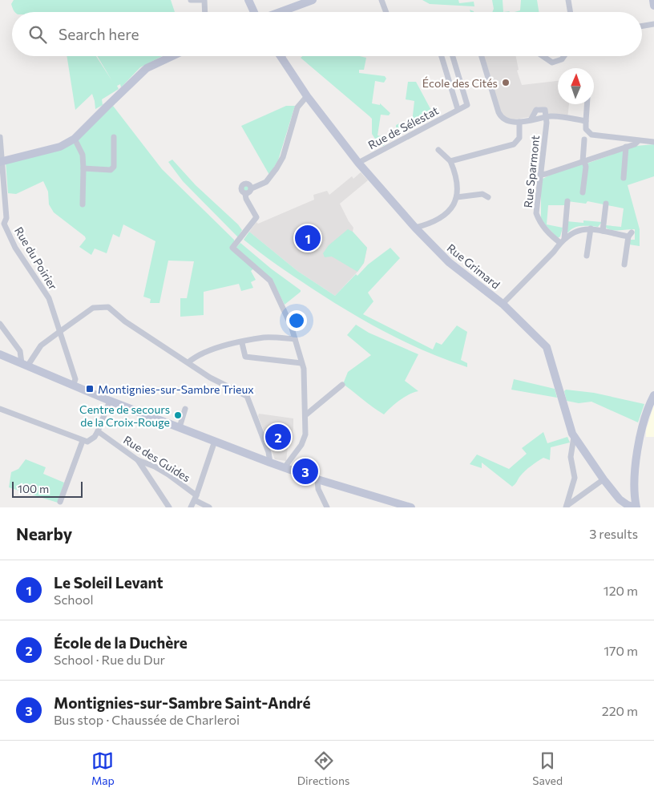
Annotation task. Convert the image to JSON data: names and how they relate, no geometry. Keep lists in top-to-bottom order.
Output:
{
  "streets": {
    "street": [
      "Rue de Sélestat",
      "Rue Sparmont",
      "Rue du Poirier",
      "Rue Grimard",
      "Rue des Guides"
    ]
  },
  "crossings": [
    ["Rue de Sélestat", "Rue Grimard"]
  ],
  "places": {
    "other": ["École des Cités", "Centre de secours de la Croix-Rouge"],
    "transit": ["Montignies-sur-Sambre Trieux"]
  },
  "scale_bar": "100 m",
  "north": "top",
  "page": {
    "search": "Search here",
    "pins": ["1", "2", "3"],
    "scale": "100 m",
    "heading": ["Nearby", "3 results"],
    "list": [
      {
        "mark": "1",
        "name": "Le Soleil Levant",
        "note": "School",
        "value": "120 m"
      },
      {
        "mark": "2",
        "name": "École de la Duchère",
        "note": "School · Rue du Dur",
        "value": "170 m"
      },
      {
        "mark": "3",
        "name": "Montignies-sur-Sambre Saint-André",
        "note": "Bus stop · Chaussée de Charleroi",
        "value": "220 m"
      }
    ],
    "nav": ["Map", "Directions", "Saved"]
  }
}
